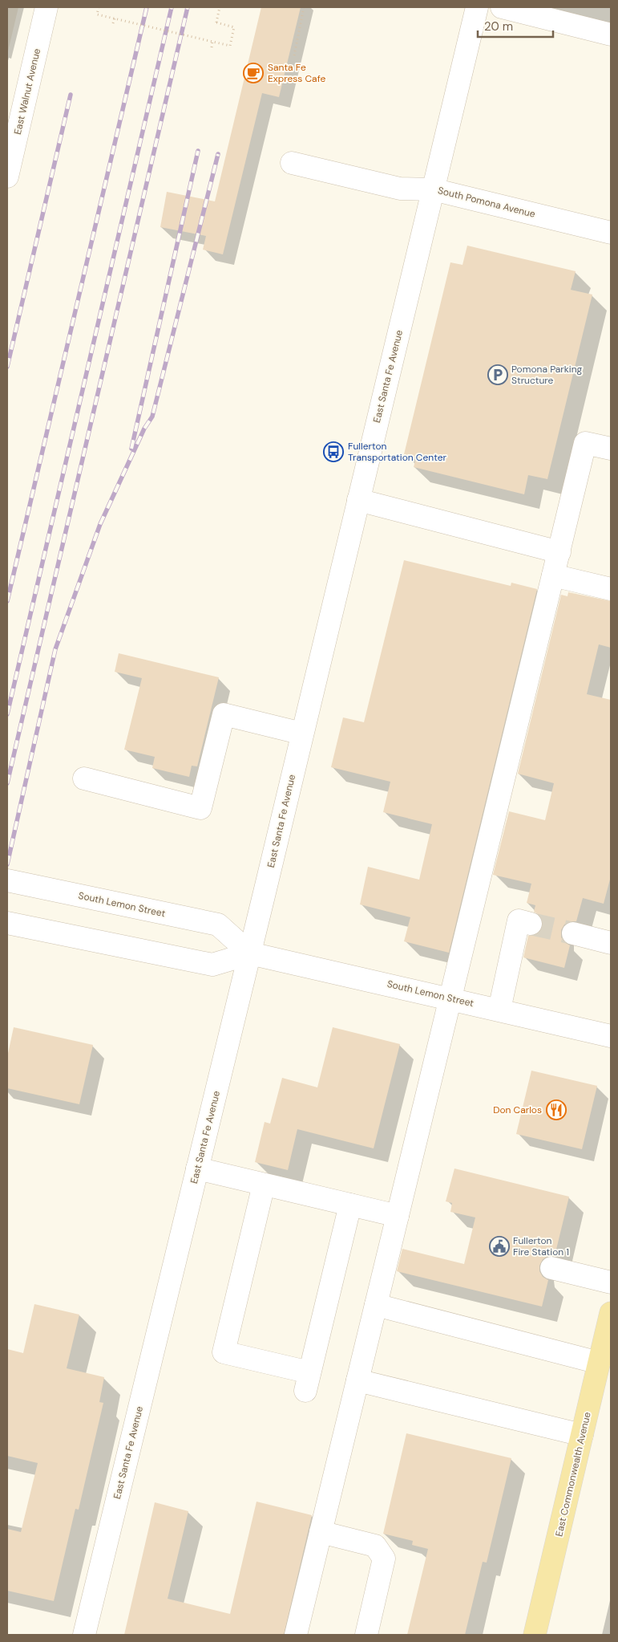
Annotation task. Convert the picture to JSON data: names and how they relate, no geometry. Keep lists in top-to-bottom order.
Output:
{
  "streets": {
    "main road": ["East Commonwealth Avenue"],
    "street": [
      "East Walnut Avenue",
      "South Pomona Avenue",
      "East Santa Fe Avenue",
      "South Lemon Street"
    ]
  },
  "crossings": [
    ["South Pomona Avenue", "East Santa Fe Avenue"],
    ["East Santa Fe Avenue", "South Lemon Street"]
  ],
  "places": {
    "cafe": ["Santa Fe Express Cafe"],
    "parking": ["Pomona Parking Structure"],
    "bus stop": ["Fullerton Transportation Center"],
    "restaurant": ["Don Carlos"],
    "public building": ["Fullerton Fire Station 1"]
  },
  "scale_bar": "20 m"
}
